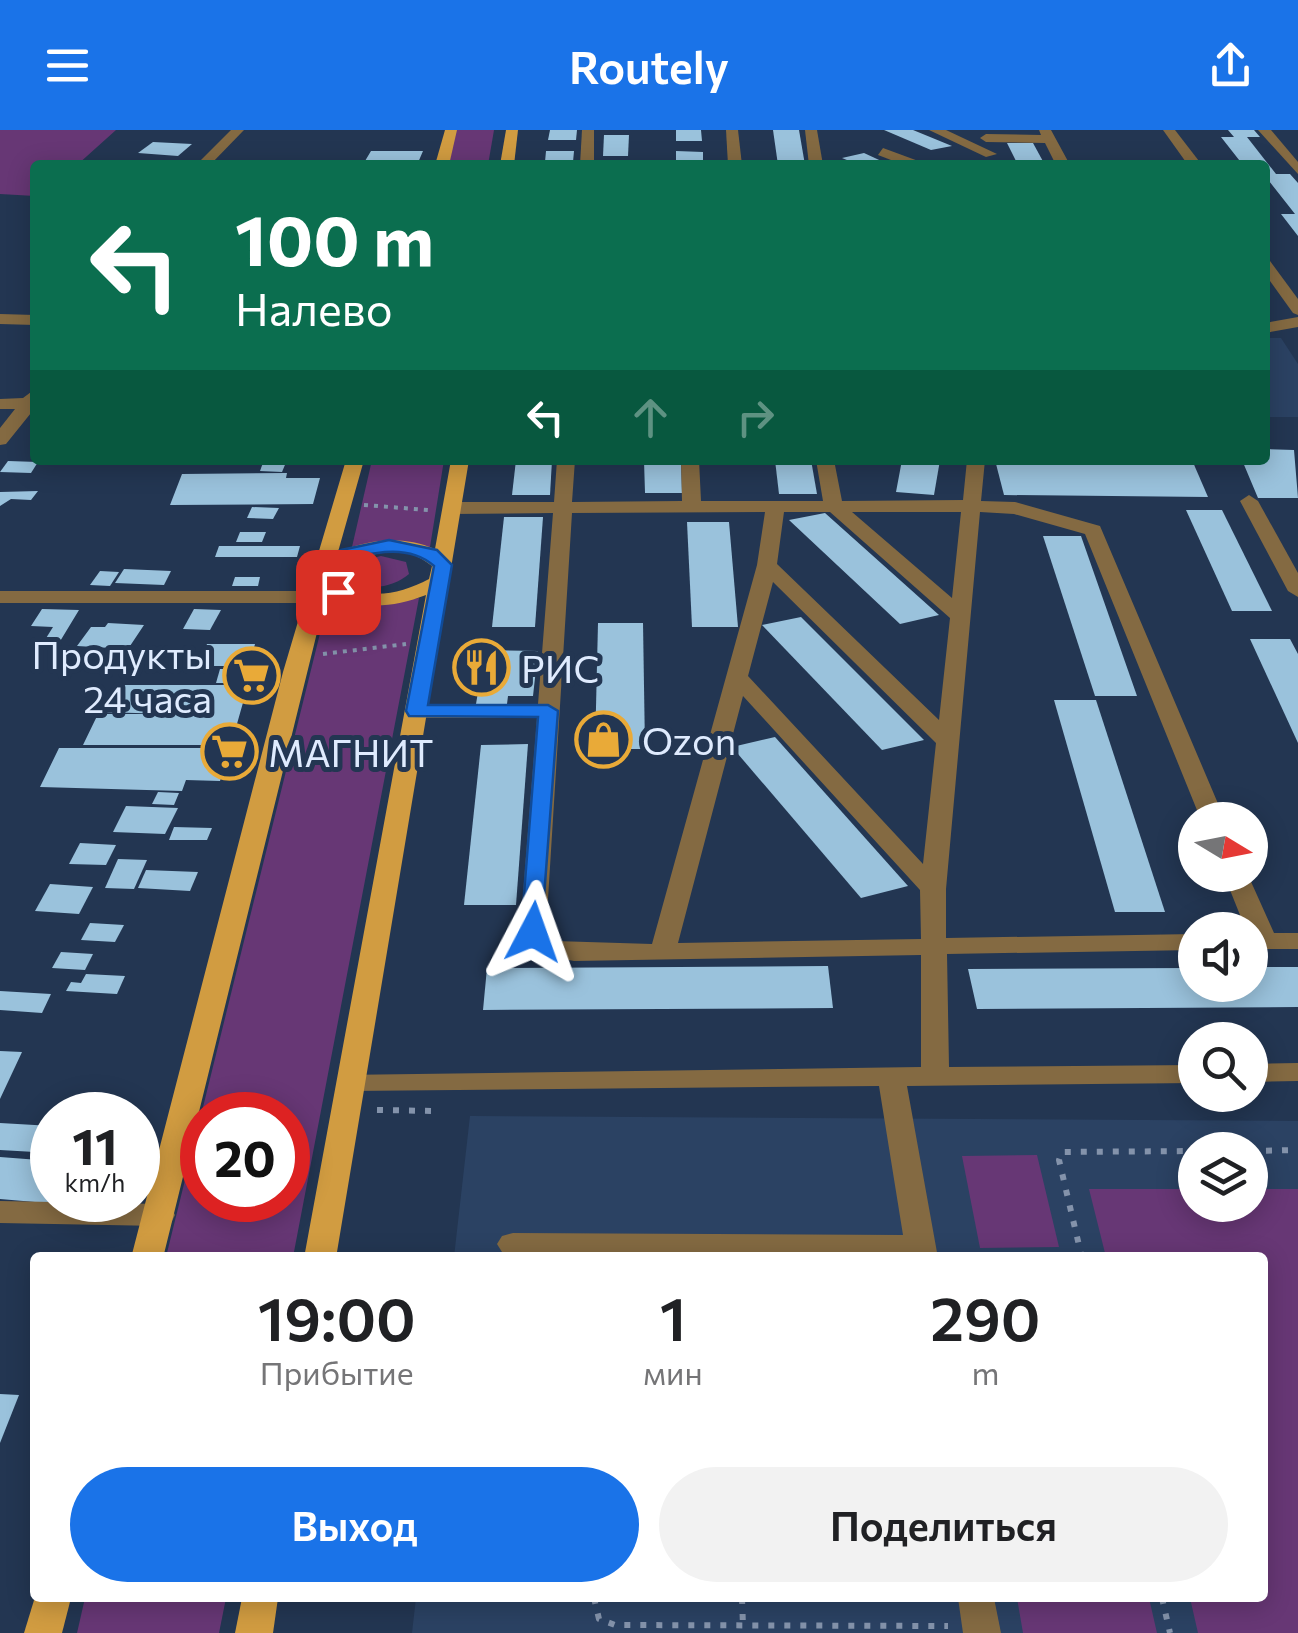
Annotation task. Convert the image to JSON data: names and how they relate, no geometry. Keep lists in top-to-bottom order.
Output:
{
  "places": {
    "restaurant": ["РИС"],
    "supermarket": ["Продукты 24 часа", "МАГНИТ"],
    "shop": ["Ozon"]
  },
  "north": "right",
  "page": {
    "header": "Routely",
    "turn": ["100 m", "Налево"],
    "speed": "11 km/h",
    "limit": "20",
    "eta": [
      "19:00",
      "Прибытие",
      "1",
      "мин",
      "290",
      "m"
    ],
    "buttons": ["Выход", "Поделиться"]
  }
}
